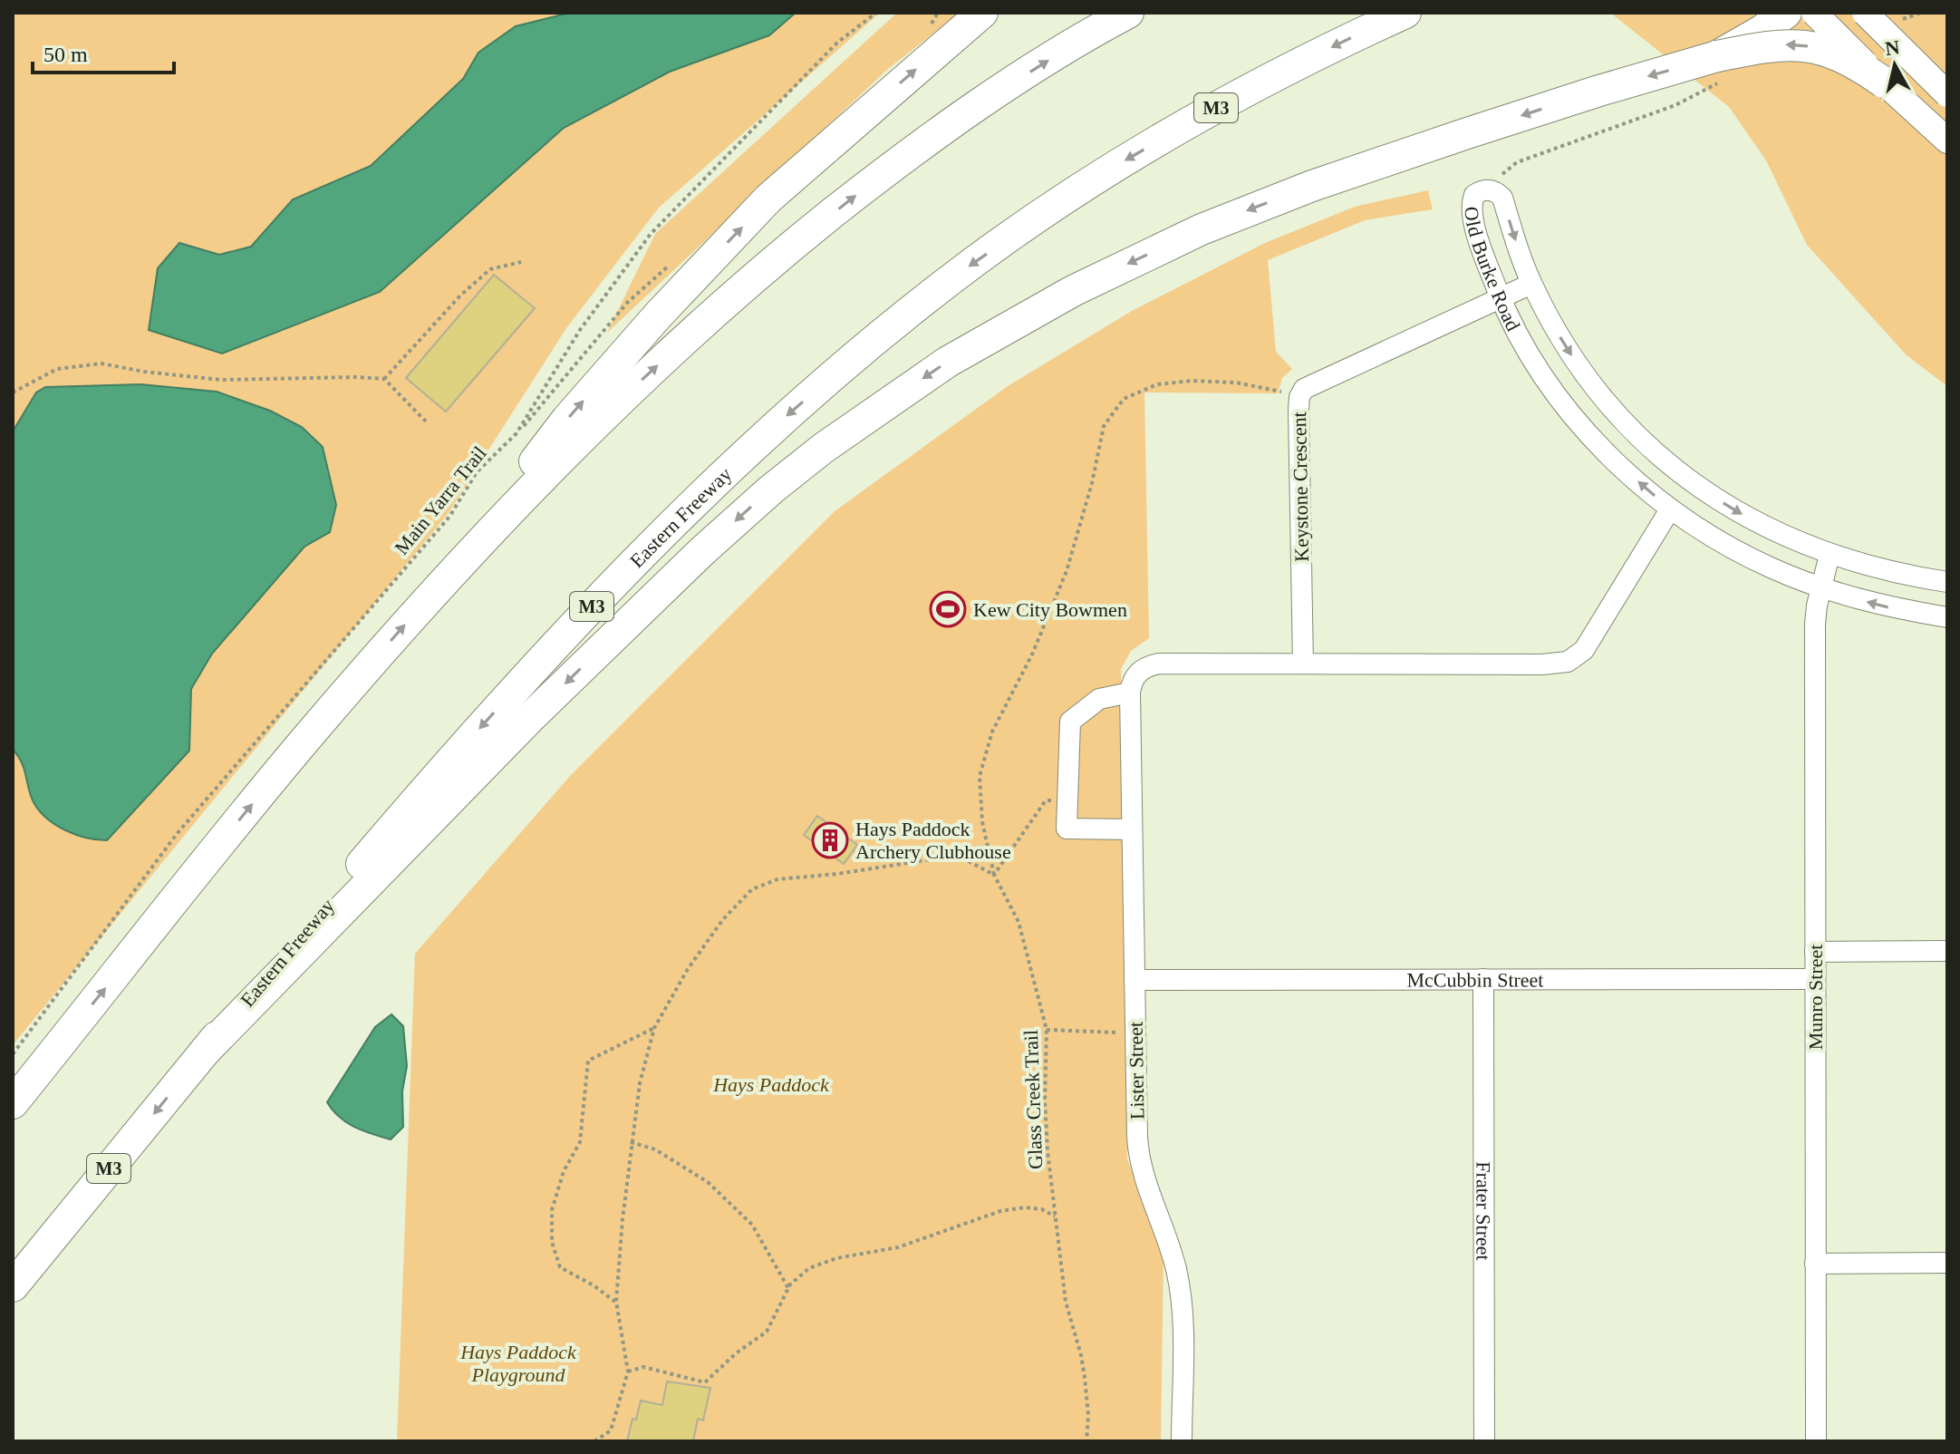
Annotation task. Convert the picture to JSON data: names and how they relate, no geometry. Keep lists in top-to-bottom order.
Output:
{
  "streets": {
    "highway": ["M3", "Eastern Freeway"],
    "street": [
      "Old Burke Road",
      "Keystone Crescent",
      "McCubbin Street",
      "Munro Street",
      "Lister Street",
      "Frater Street"
    ],
    "path": ["Main Yarra Trail", "Glass Creek Trail"]
  },
  "crossings": [
    ["Old Burke Road", "Keystone Crescent"],
    ["Old Burke Road", "Munro Street"],
    ["Keystone Crescent", "Glass Creek Trail"],
    ["McCubbin Street", "Munro Street"],
    ["McCubbin Street", "Lister Street"],
    ["McCubbin Street", "Frater Street"]
  ],
  "parks": ["Hays Paddock", "Hays Paddock Playground"],
  "places": {
    "sports": ["Kew City Bowmen"],
    "building": ["Hays Paddock Archery Clubhouse"]
  },
  "scale_bar": "50 m",
  "north": "top"
}
